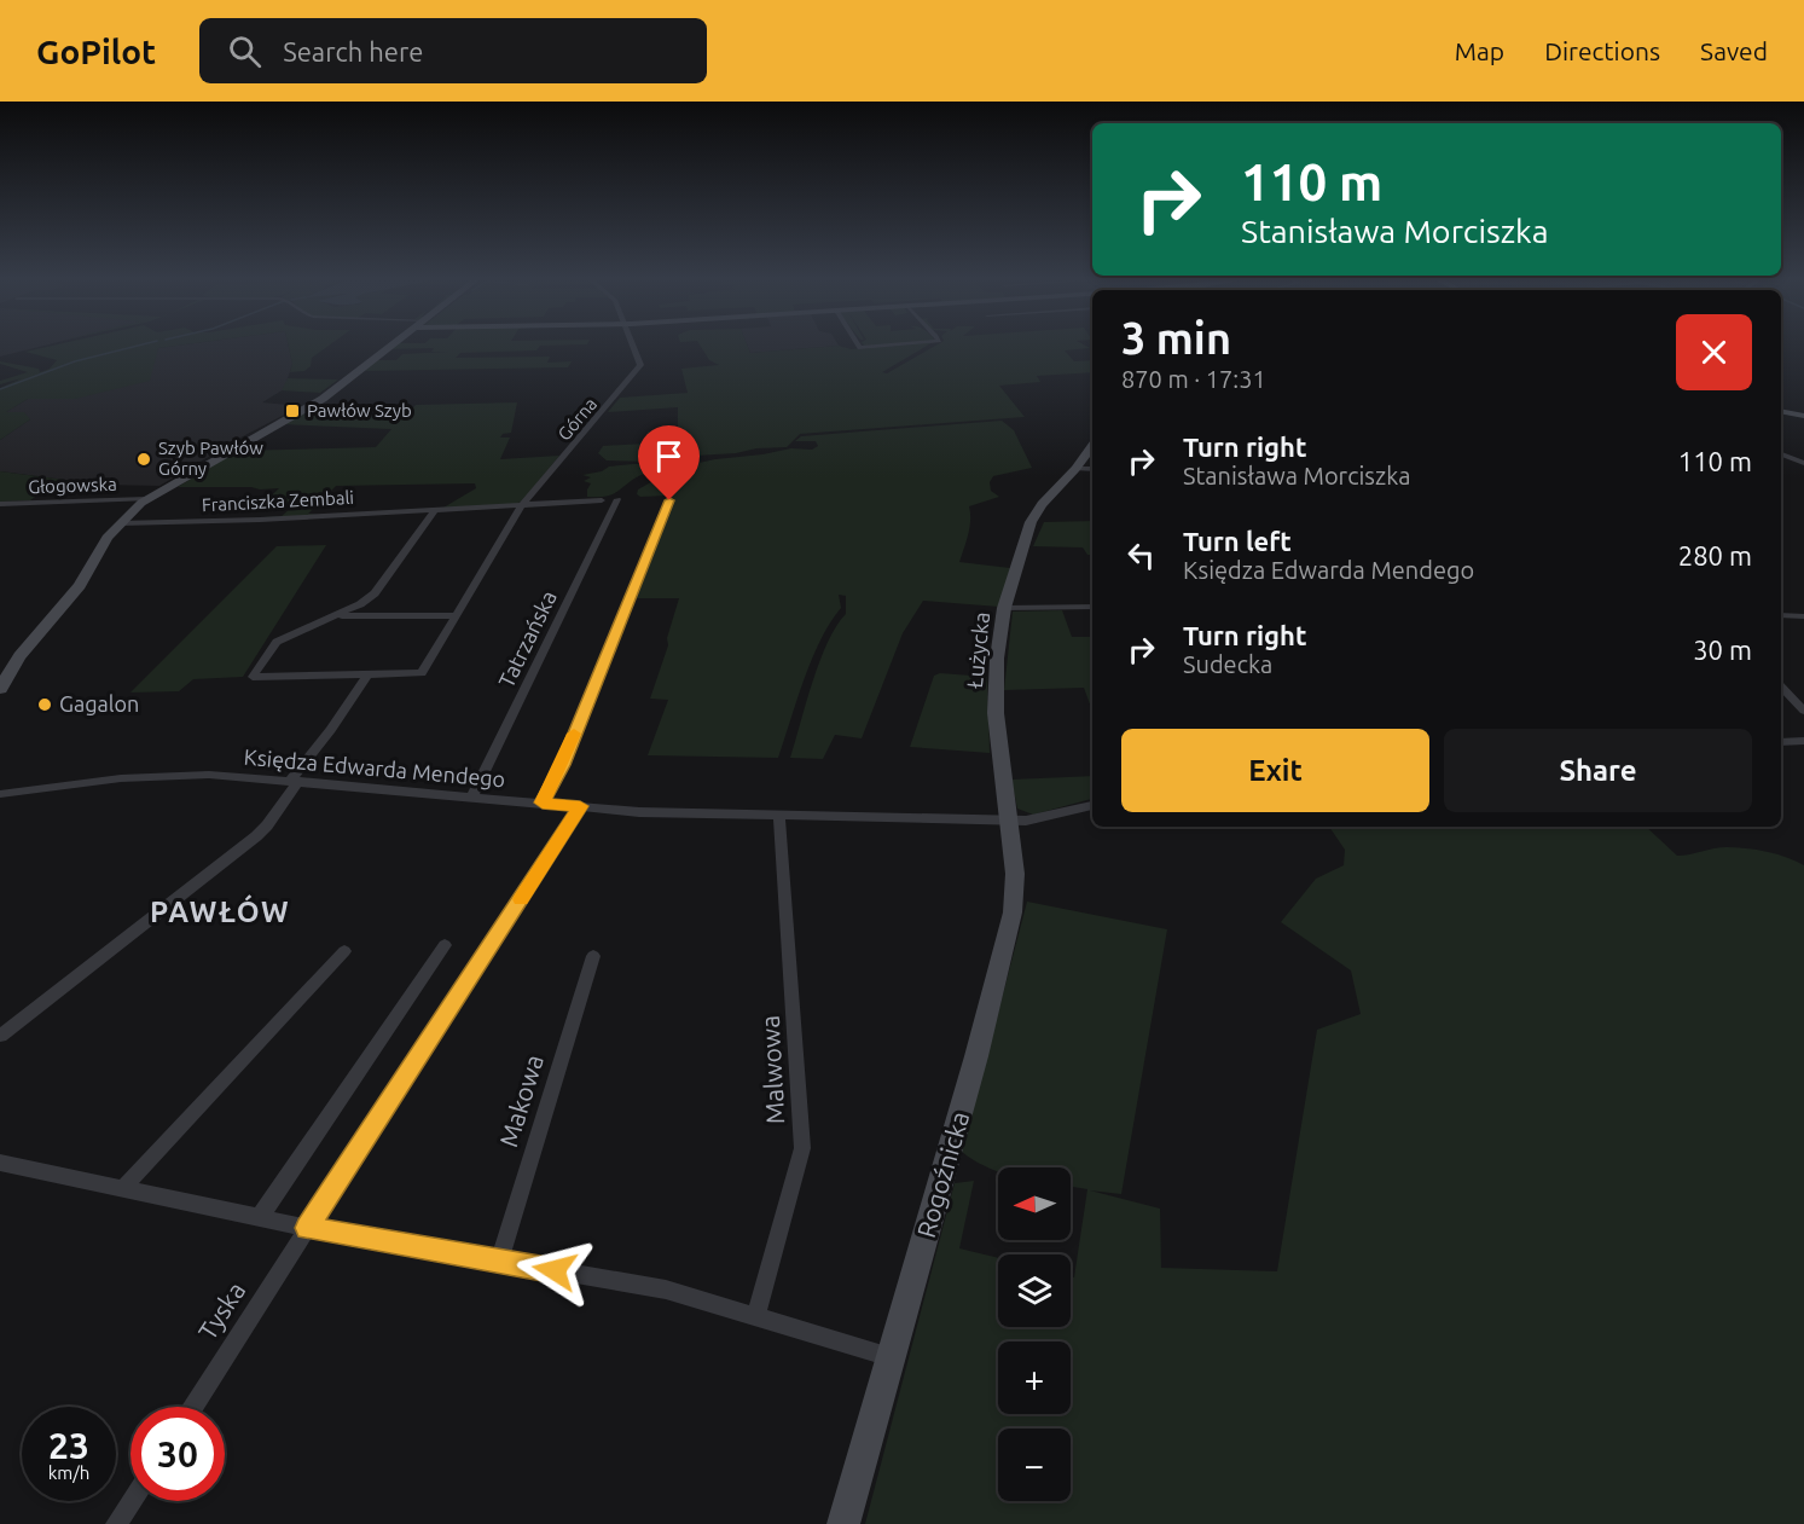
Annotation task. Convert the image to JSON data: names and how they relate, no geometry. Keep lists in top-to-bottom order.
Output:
{
  "streets": {
    "street": [
      "Górna",
      "Głogowska",
      "Franciszka Zembali",
      "Tatrzańska",
      "Łużycka",
      "Księdza Edwarda Mendego",
      "Malwowa",
      "Makowa",
      "Rogoźnicka",
      "Tyska"
    ]
  },
  "crossings": [
    ["Górna", "Franciszka Zembali"],
    ["Tatrzańska", "Księdza Edwarda Mendego"],
    ["Łużycka", "Księdza Edwarda Mendego"],
    ["Łużycka", "Rogoźnicka"],
    ["Księdza Edwarda Mendego", "Malwowa"],
    ["Księdza Edwarda Mendego", "Rogoźnicka"],
    ["Księdza Edwarda Mendego", "Tyska"]
  ],
  "districts": ["PAWŁÓW"],
  "places": {
    "transit": ["Pawłów Szyb"],
    "other": ["Szyb Pawłów Górny", "Gagalon"]
  },
  "north": "left",
  "page": {
    "header": "GoPilot",
    "search": "Search here",
    "nav": ["Map", "Directions", "Saved"],
    "turn": ["110 m", "Stanisława Morciszka"],
    "heading": ["3 min", "870 m · 17:31"],
    "list": [
      {
        "name": "Turn right",
        "note": "Stanisława Morciszka",
        "value": "110 m"
      },
      {
        "name": "Turn left",
        "note": "Księdza Edwarda Mendego",
        "value": "280 m"
      },
      {
        "name": "Turn right",
        "note": "Sudecka",
        "value": "30 m"
      }
    ],
    "buttons": ["Exit", "Share"],
    "map_buttons": ["+", "−"],
    "speed": "23 km/h",
    "limit": "30"
  }
}
